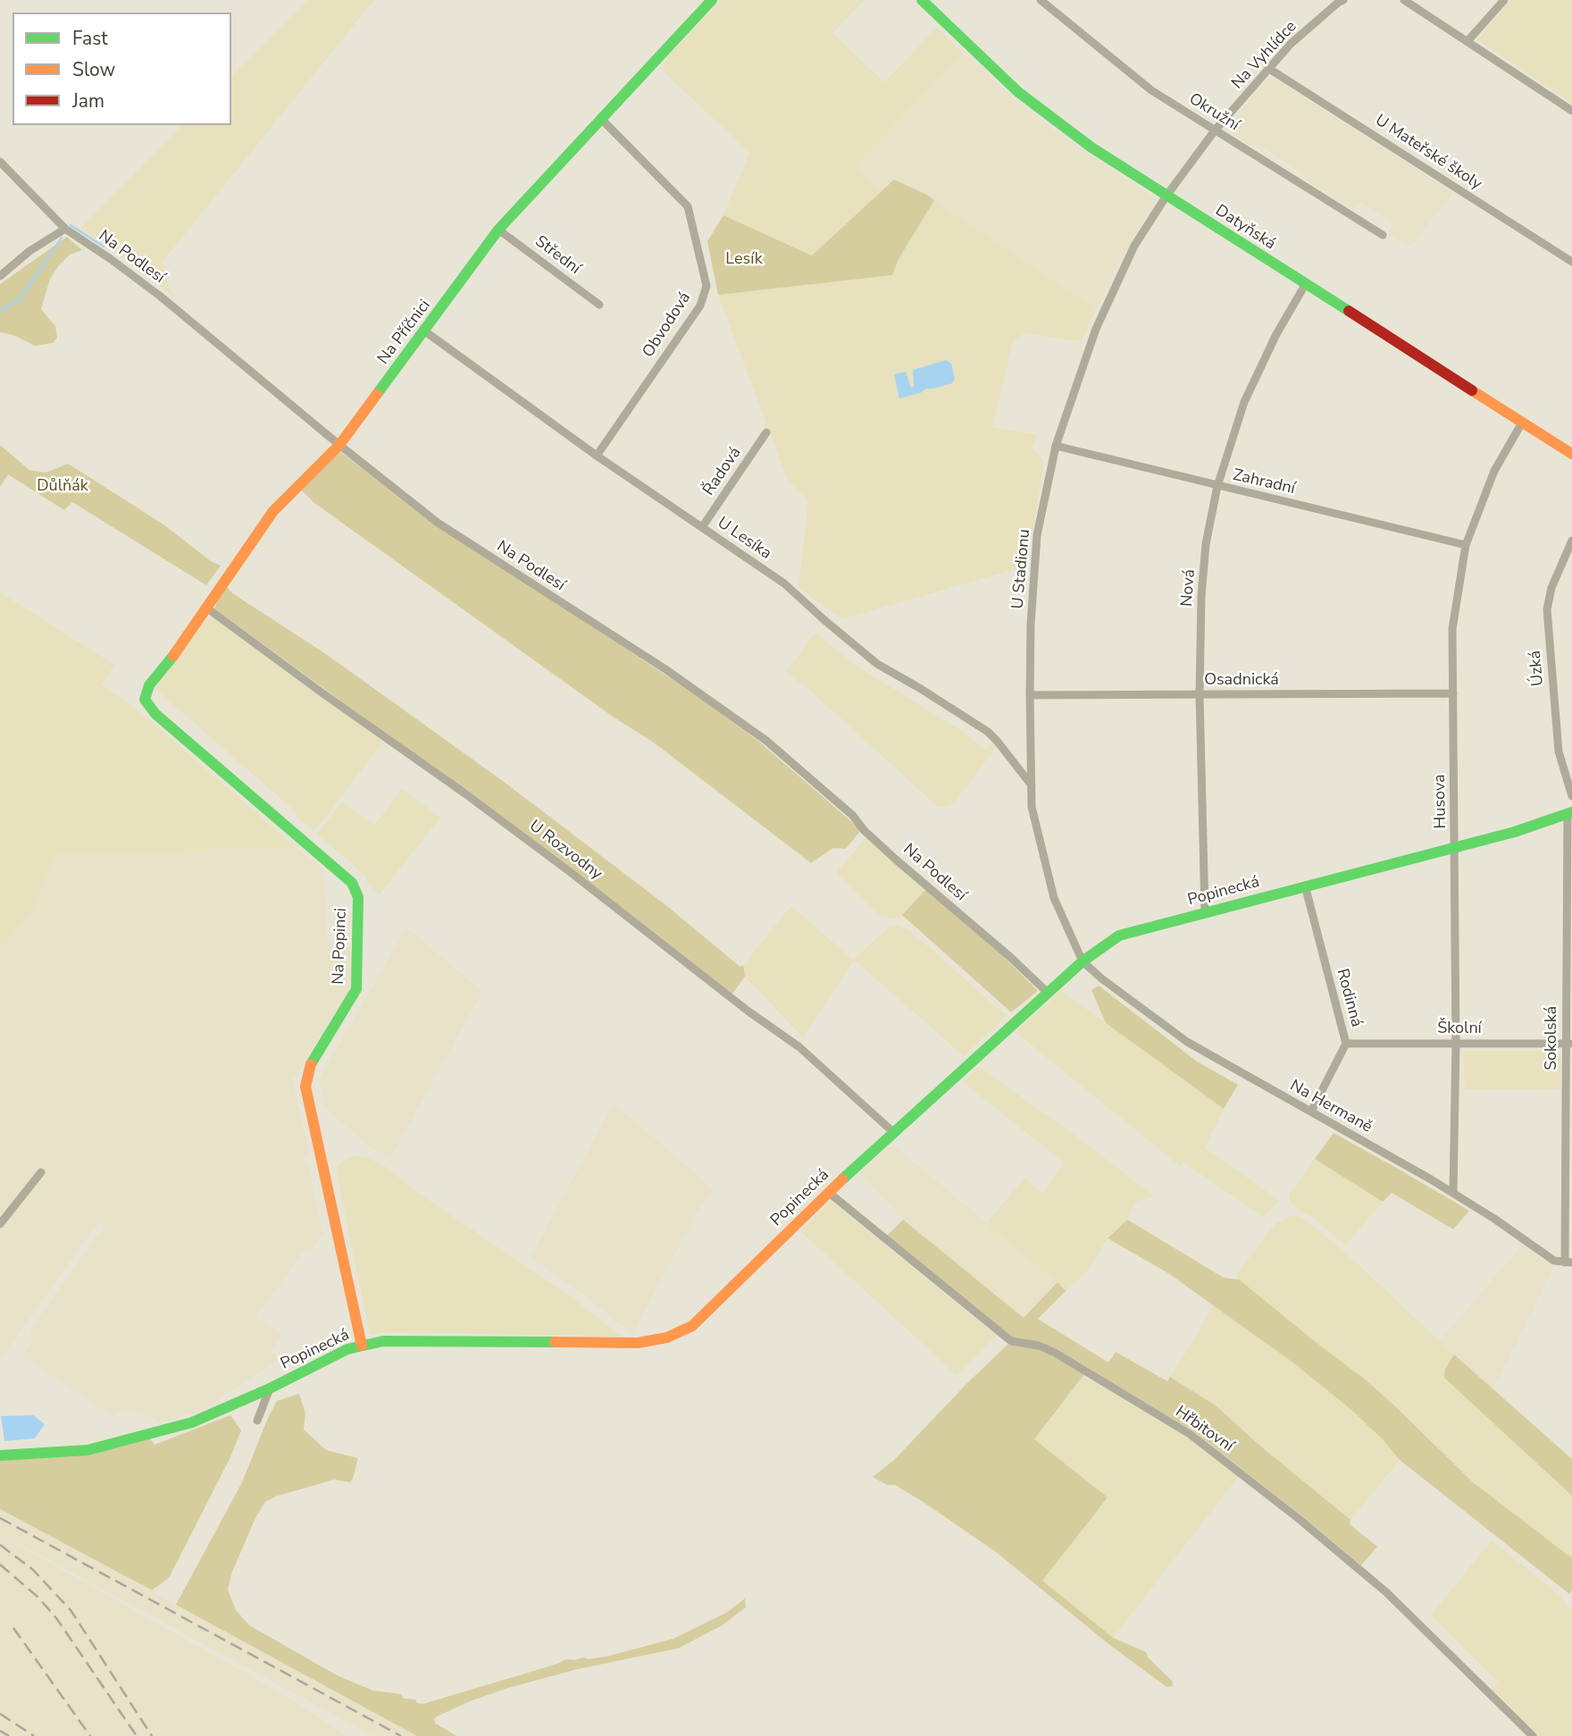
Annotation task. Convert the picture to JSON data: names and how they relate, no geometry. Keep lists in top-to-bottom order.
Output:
{
  "streets": {
    "street": [
      "Na Vyhlídce",
      "Okružní",
      "U Mateřské školy",
      "Datyňská",
      "Střední",
      "Na Podlesí",
      "Obvodová",
      "Na Příčnici",
      "Řadová",
      "Zahradní",
      "U Lesíka",
      "U Stadionu",
      "Nová",
      "Úzká",
      "Osadnická",
      "Husova",
      "U Rozvodny",
      "Popinecká",
      "Na Popinci",
      "Rodinná",
      "Školní",
      "Sokolská",
      "Na Hermaně",
      "Hřbitovní"
    ]
  },
  "crossings": [
    ["Na Vyhlídce", "Okružní"],
    ["Na Vyhlídce", "U Mateřské školy"],
    ["Na Vyhlídce", "Datyňská"],
    ["Na Vyhlídce", "U Stadionu"],
    ["Datyňská", "U Stadionu"],
    ["Datyňská", "Nová"],
    ["Datyňská", "Husova"],
    ["Střední", "Na Příčnici"],
    ["Na Podlesí", "Na Příčnici"],
    ["Na Podlesí", "Popinecká"],
    ["Obvodová", "Na Příčnici"],
    ["Obvodová", "U Lesíka"],
    ["Na Příčnici", "U Lesíka"],
    ["Na Příčnici", "U Rozvodny"],
    ["Na Příčnici", "Na Popinci"],
    ["Řadová", "U Lesíka"],
    ["Zahradní", "U Stadionu"],
    ["Zahradní", "Nová"],
    ["Zahradní", "Husova"],
    ["U Lesíka", "U Stadionu"],
    ["U Stadionu", "Osadnická"],
    ["U Stadionu", "Popinecká"],
    ["U Stadionu", "Na Hermaně"],
    ["Nová", "Osadnická"],
    ["Nová", "Popinecká"],
    ["Osadnická", "Husova"],
    ["Husova", "Popinecká"],
    ["Husova", "Školní"],
    ["Husova", "Na Hermaně"],
    ["U Rozvodny", "Popinecká"],
    ["Popinecká", "Na Popinci"],
    ["Popinecká", "Rodinná"],
    ["Popinecká", "Sokolská"],
    ["Popinecká", "Na Hermaně"],
    ["Popinecká", "Hřbitovní"],
    ["Rodinná", "Školní"],
    ["Rodinná", "Na Hermaně"],
    ["Školní", "Sokolská"],
    ["Sokolská", "Na Hermaně"]
  ],
  "parks": ["Lesík", "Důlňák"],
  "legend": ["Fast", "Slow", "Jam"]
}
